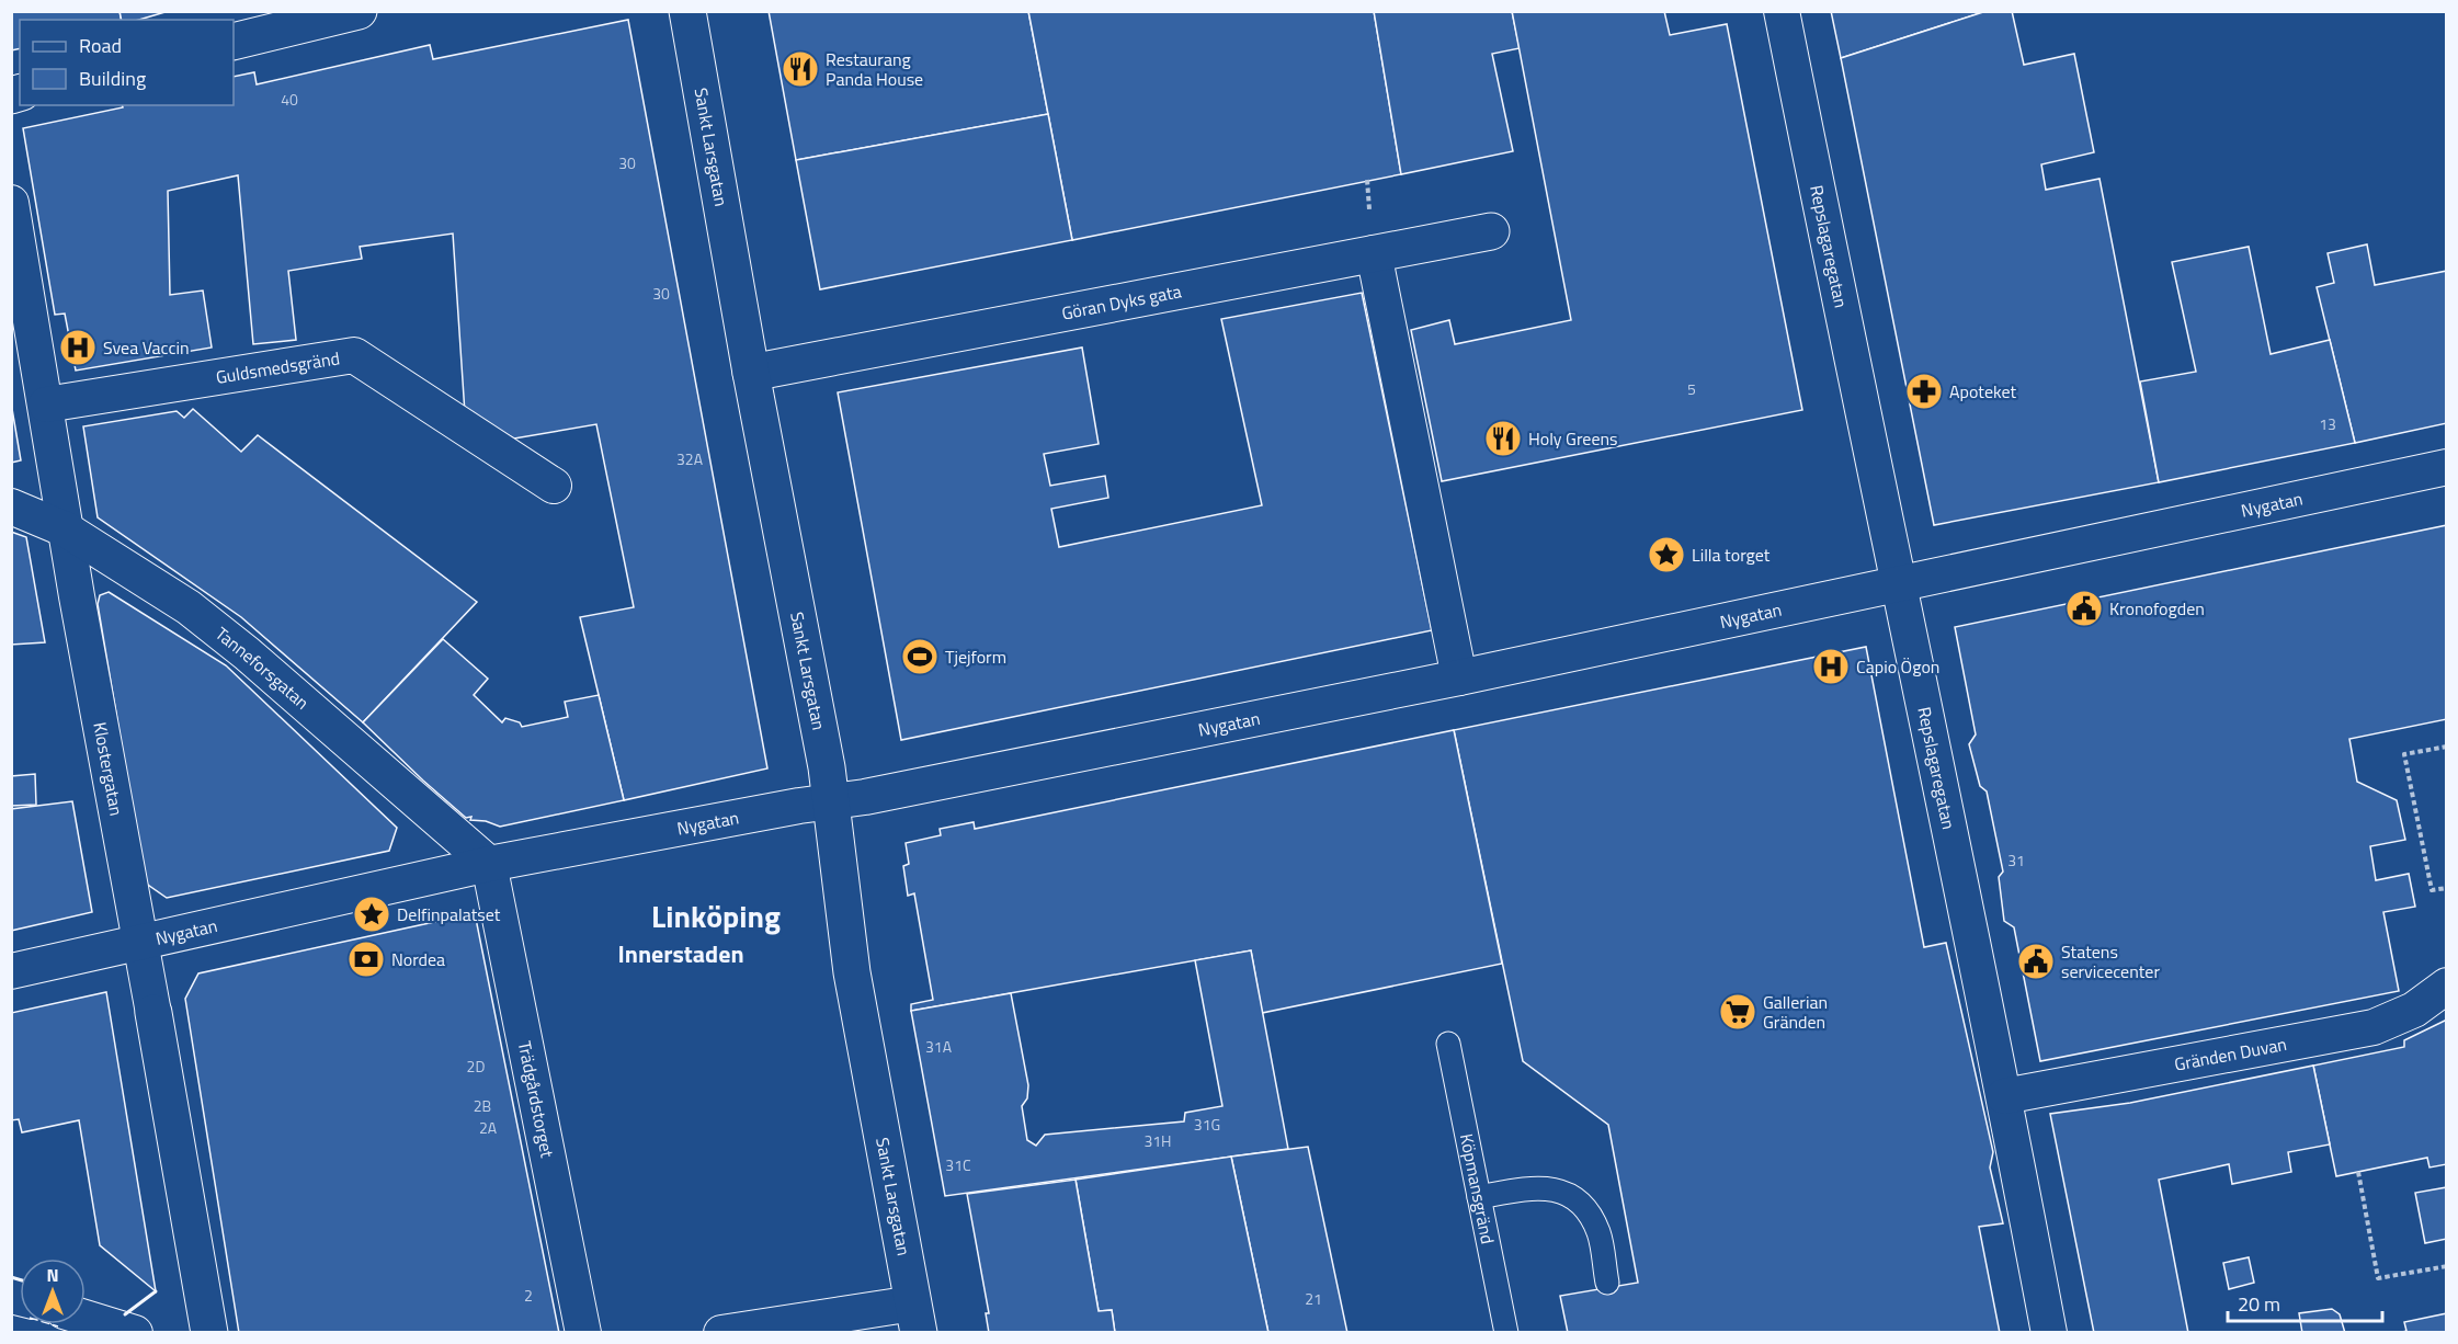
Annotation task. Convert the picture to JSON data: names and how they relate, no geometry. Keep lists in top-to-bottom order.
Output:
{
  "streets": {
    "main road": ["Sankt Larsgatan", "Göran Dyks gata", "Klostergatan"],
    "street": [
      "Repslagaregatan",
      "Guldsmedsgränd",
      "Nygatan",
      "Tanneforsgatan",
      "Gränden Duvan",
      "Trädgårdstorget"
    ],
    "lane": ["Köpmansgränd"]
  },
  "crossings": [
    ["Sankt Larsgatan", "Göran Dyks gata"],
    ["Sankt Larsgatan", "Nygatan"],
    ["Repslagaregatan", "Nygatan"],
    ["Repslagaregatan", "Gränden Duvan"],
    ["Guldsmedsgränd", "Klostergatan"],
    ["Nygatan", "Tanneforsgatan"],
    ["Nygatan", "Klostergatan"],
    ["Nygatan", "Trädgårdstorget"],
    ["Tanneforsgatan", "Klostergatan"],
    ["Tanneforsgatan", "Trädgårdstorget"]
  ],
  "districts": ["Linköping", "Innerstaden"],
  "places": {
    "restaurant": ["Restaurang Panda House", "Holy Greens"],
    "hospital": ["Svea Vaccin", "Capio Ögon"],
    "pharmacy": ["Apoteket"],
    "place": ["Lilla torget", "Delfinpalatset"],
    "public building": ["Kronofogden", "Statens servicecenter"],
    "sports": ["Tjejform"],
    "bank": ["Nordea"],
    "supermarket": ["Gallerian Gränden"]
  },
  "house_numbers": [
    "40",
    "30",
    "30",
    "5",
    "13",
    "32A",
    "31",
    "31A",
    "2D",
    "2B",
    "31G",
    "2A",
    "31H",
    "31C",
    "2",
    "21"
  ],
  "legend": ["Road", "Building"],
  "scale_bar": "20 m",
  "north": "top"
}
